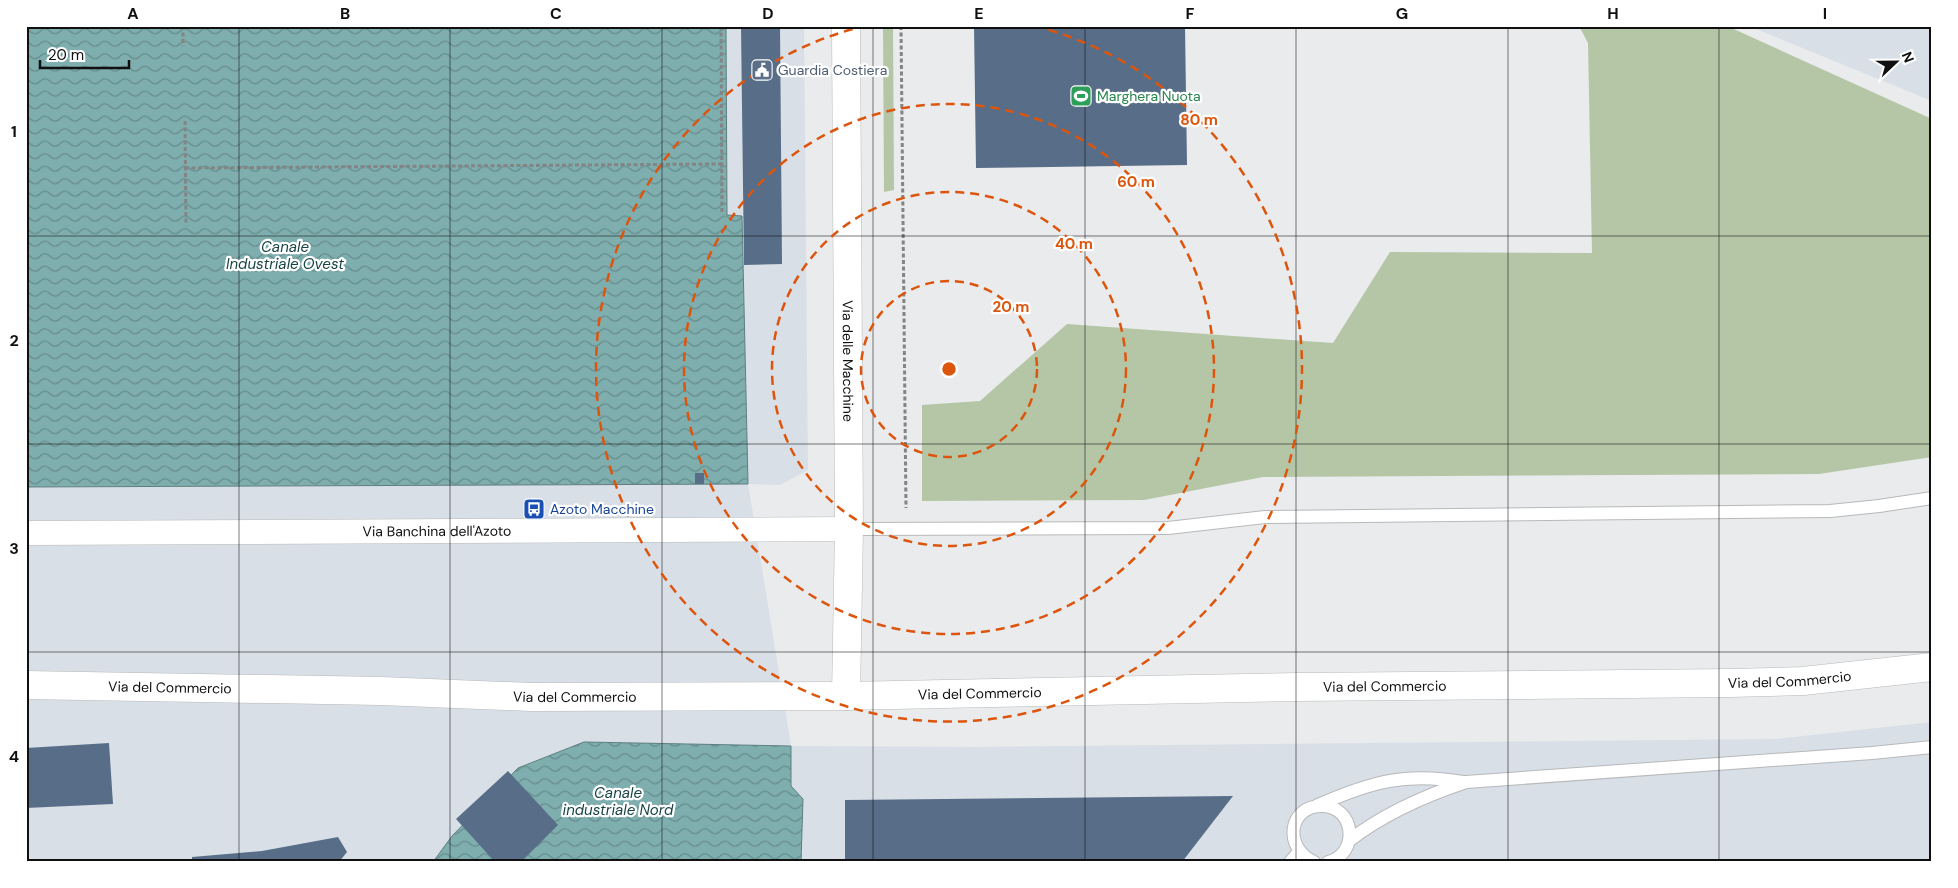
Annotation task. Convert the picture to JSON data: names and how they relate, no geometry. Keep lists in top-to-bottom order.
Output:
{
  "streets": {
    "street": ["Via delle Macchine", "Via Banchina dell'Azoto", "Via del Commercio"]
  },
  "crossings": [
    ["Via delle Macchine", "Via Banchina dell'Azoto"],
    ["Via delle Macchine", "Via del Commercio"]
  ],
  "water": ["Canale Industriale Ovest", "Canale industriale Nord"],
  "places": {
    "public building": ["Guardia Costiera"],
    "sports": ["Marghera Nuota"],
    "bus stop": ["Azoto Macchine"]
  },
  "scale_bar": "20 m",
  "north": "right",
  "grid": {
    "columns": [
      "A",
      "B",
      "C",
      "D",
      "E",
      "F",
      "G",
      "H",
      "I"
    ],
    "rows": [
      "1",
      "2",
      "3",
      "4"
    ]
  },
  "rings": [
    "80 m",
    "60 m",
    "40 m",
    "20 m"
  ]
}
